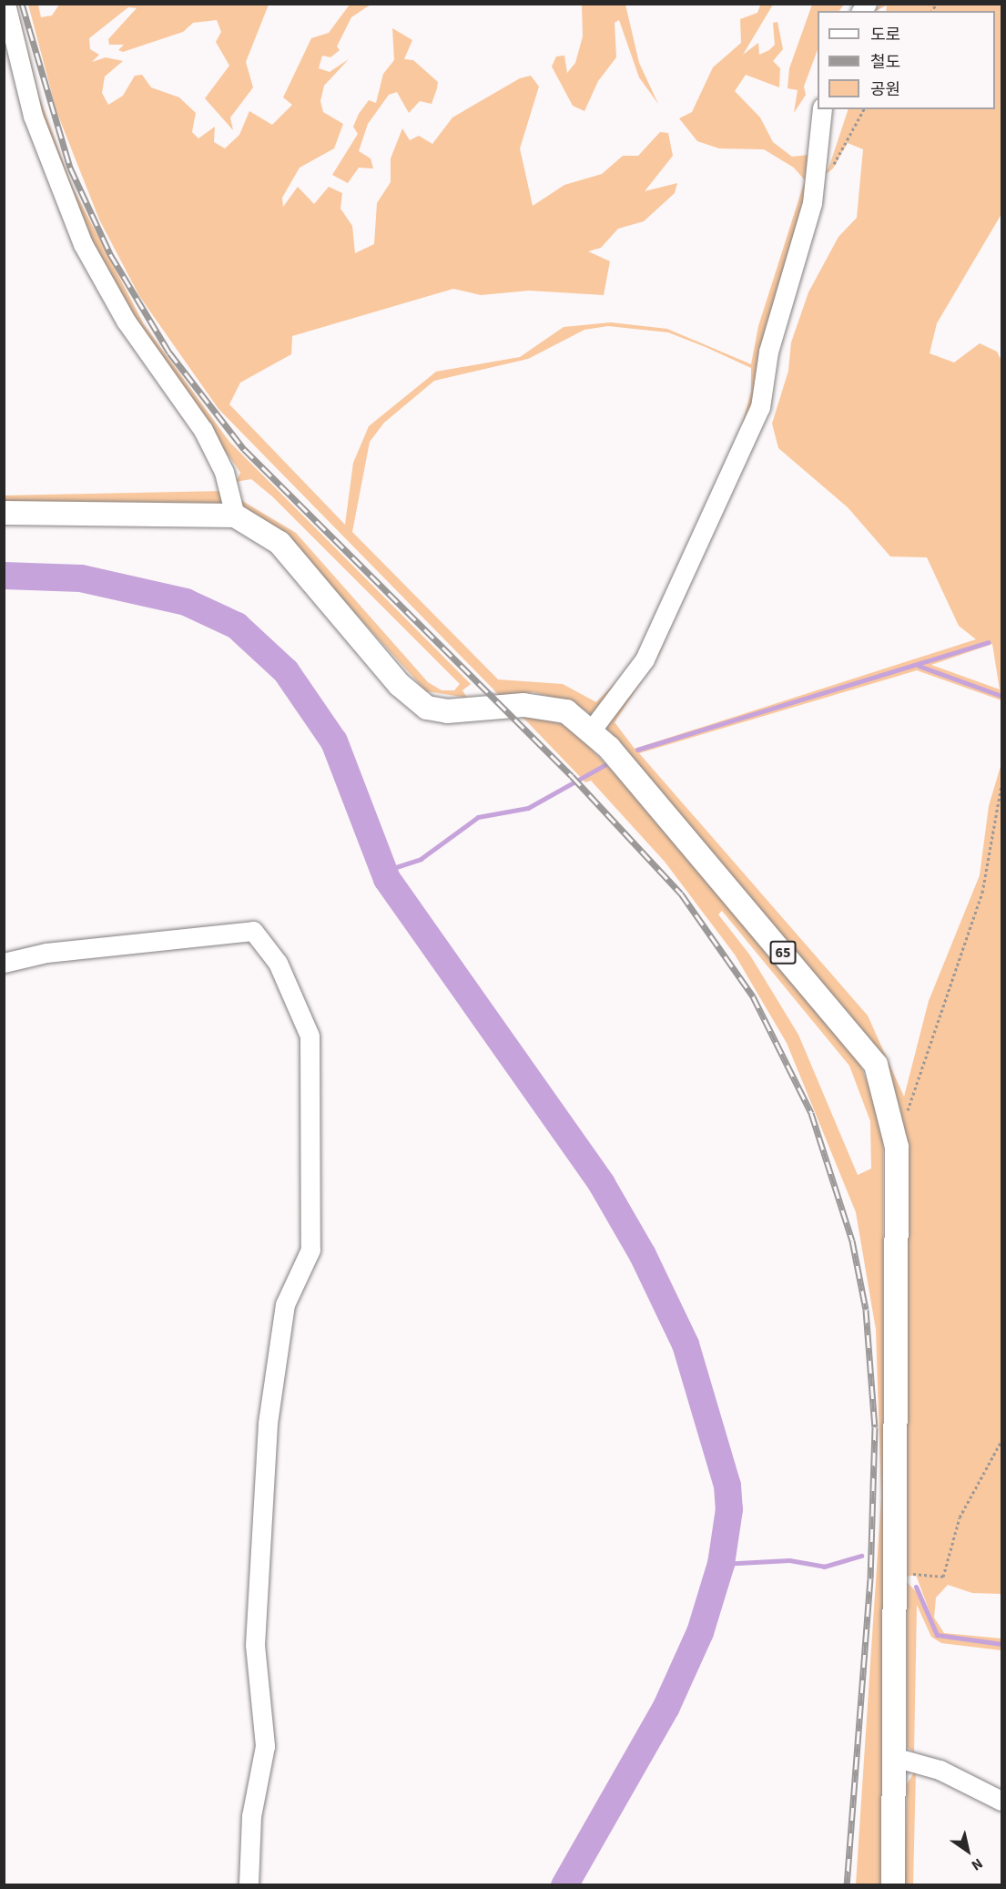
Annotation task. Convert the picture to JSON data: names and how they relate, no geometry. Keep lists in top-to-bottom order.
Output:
{
  "streets": {
    "main road": ["65"]
  },
  "legend": ["도로", "철도", "공원"],
  "north": "bottom right"
}
